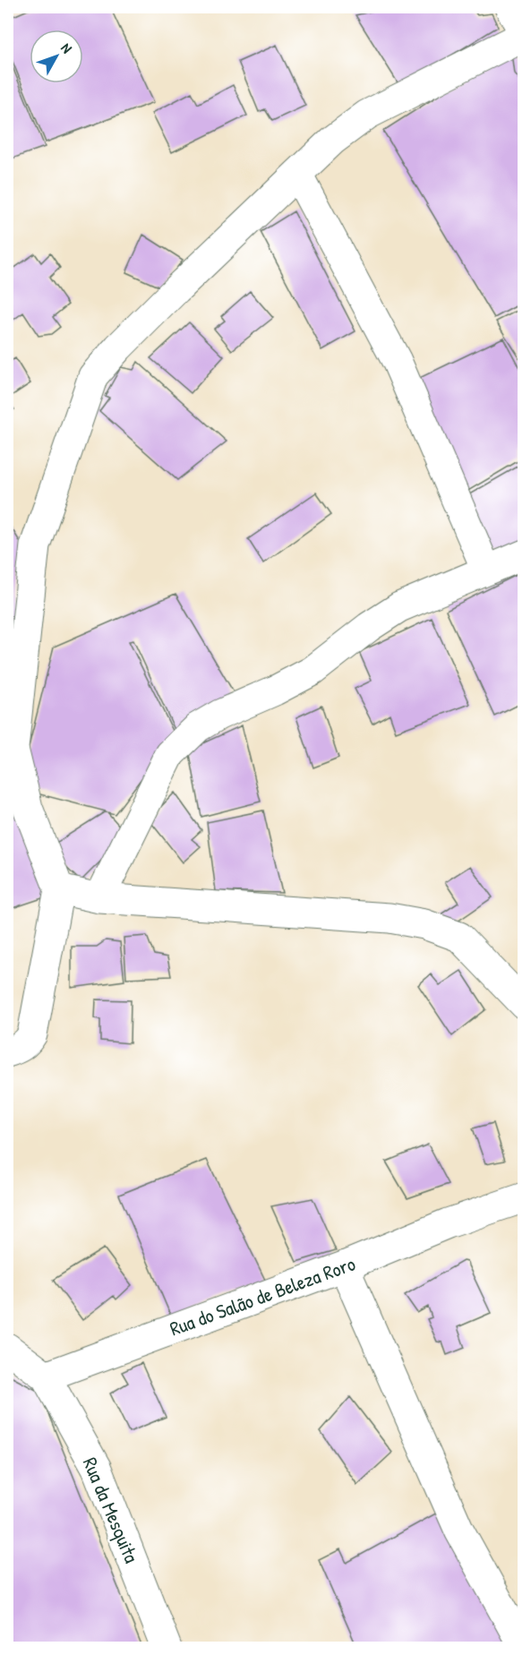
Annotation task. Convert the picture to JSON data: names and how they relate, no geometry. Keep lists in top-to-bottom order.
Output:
{
  "streets": {
    "street": ["Rua do Salão de Beleza Roro", "Rua da Mesquita"]
  },
  "crossings": [
    ["Rua do Salão de Beleza Roro", "Rua da Mesquita"]
  ],
  "north": "top right"
}
